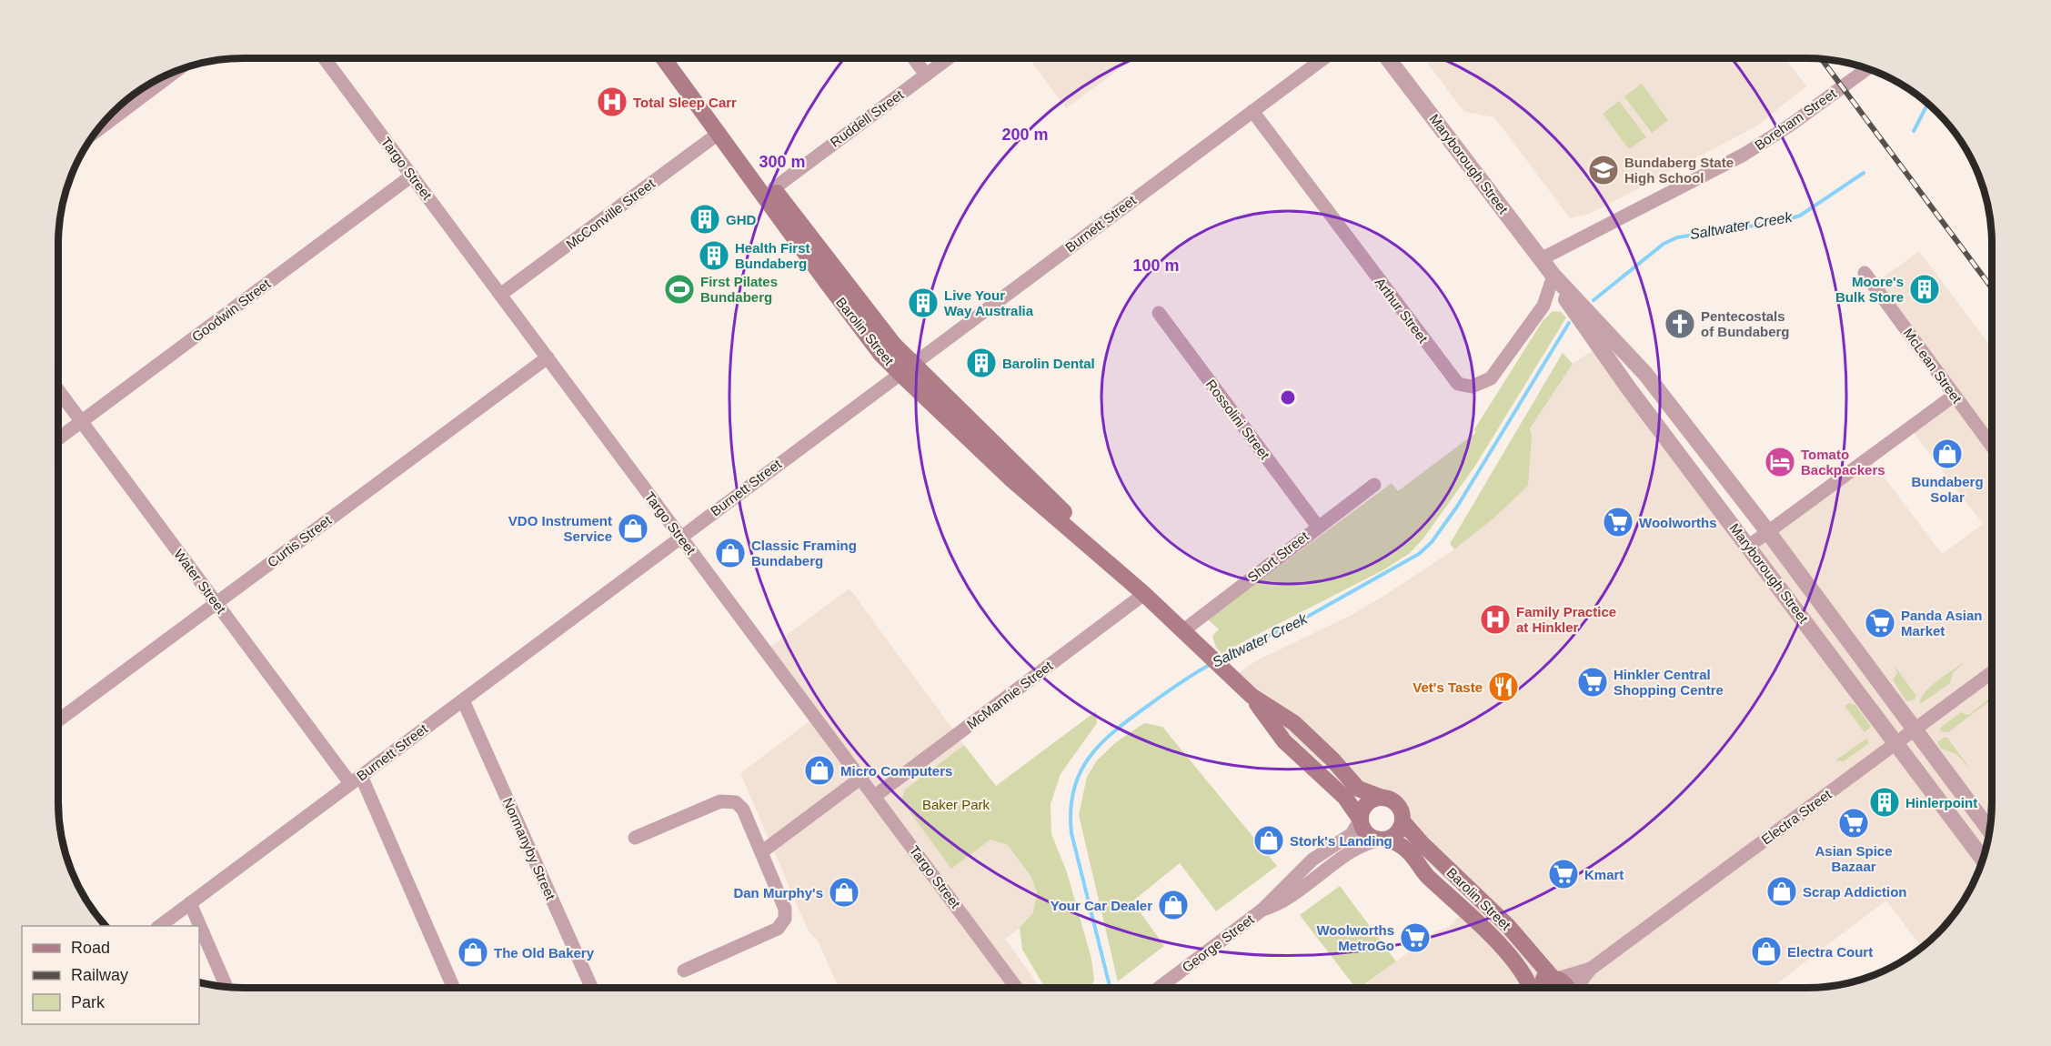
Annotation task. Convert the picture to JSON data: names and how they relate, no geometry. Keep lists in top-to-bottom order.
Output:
{
  "streets": {
    "main road": ["Barolin Street"],
    "street": [
      "Ruddell Street",
      "Boreham Street",
      "Maryborough Street",
      "Targo Street",
      "McConville Street",
      "Burnett Street",
      "Goodwin Street",
      "Arthur Street",
      "McLean Street",
      "Rossolini Street",
      "Curtis Street",
      "Short Street",
      "Water Street",
      "McMannie Street",
      "Electra Street",
      "Normanyby Street",
      "George Street"
    ]
  },
  "crossings": [
    ["Ruddell Street", "Barolin Street"],
    ["Boreham Street", "Maryborough Street"],
    ["Maryborough Street", "Arthur Street"],
    ["Maryborough Street", "Electra Street"],
    ["Targo Street", "McConville Street"],
    ["Targo Street", "Burnett Street"],
    ["Targo Street", "Goodwin Street"],
    ["Targo Street", "Curtis Street"],
    ["Targo Street", "McMannie Street"],
    ["McConville Street", "Barolin Street"],
    ["Burnett Street", "Arthur Street"],
    ["Burnett Street", "Barolin Street"],
    ["Burnett Street", "Water Street"],
    ["Burnett Street", "Normanyby Street"],
    ["Goodwin Street", "Water Street"],
    ["Barolin Street", "Short Street"],
    ["Barolin Street", "McMannie Street"],
    ["Barolin Street", "Electra Street"],
    ["Barolin Street", "George Street"],
    ["Rossolini Street", "Short Street"],
    ["Curtis Street", "Water Street"]
  ],
  "water": ["Saltwater Creek"],
  "parks": ["Baker Park"],
  "places": {
    "hospital": ["Total Sleep Carr", "Family Practice at Hinkler"],
    "school or university": ["Bundaberg State High School"],
    "building": [
      "GHD",
      "Health First Bundaberg",
      "Moore's Bulk Store",
      "Live Your Way Australia",
      "Barolin Dental",
      "Hinlerpoint"
    ],
    "sports": ["First Pilates Bundaberg"],
    "church": ["Pentecostals of Bundaberg"],
    "shop": [
      "Bundaberg Solar",
      "VDO Instrument Service",
      "Classic Framing Bundaberg",
      "Micro Computers",
      "Stork's Landing",
      "Scrap Addiction",
      "Dan Murphy's",
      "Your Car Dealer",
      "Electra Court",
      "The Old Bakery"
    ],
    "hotel": ["Tomato Backpackers"],
    "supermarket": [
      "Woolworths",
      "Panda Asian Market",
      "Hinkler Central Shopping Centre",
      "Asian Spice Bazaar",
      "Kmart",
      "Woolworths MetroGo"
    ],
    "restaurant": ["Vet's Taste"]
  },
  "legend": ["Road", "Railway", "Park"],
  "rings": ["200 m", "300 m", "100 m"]
}
